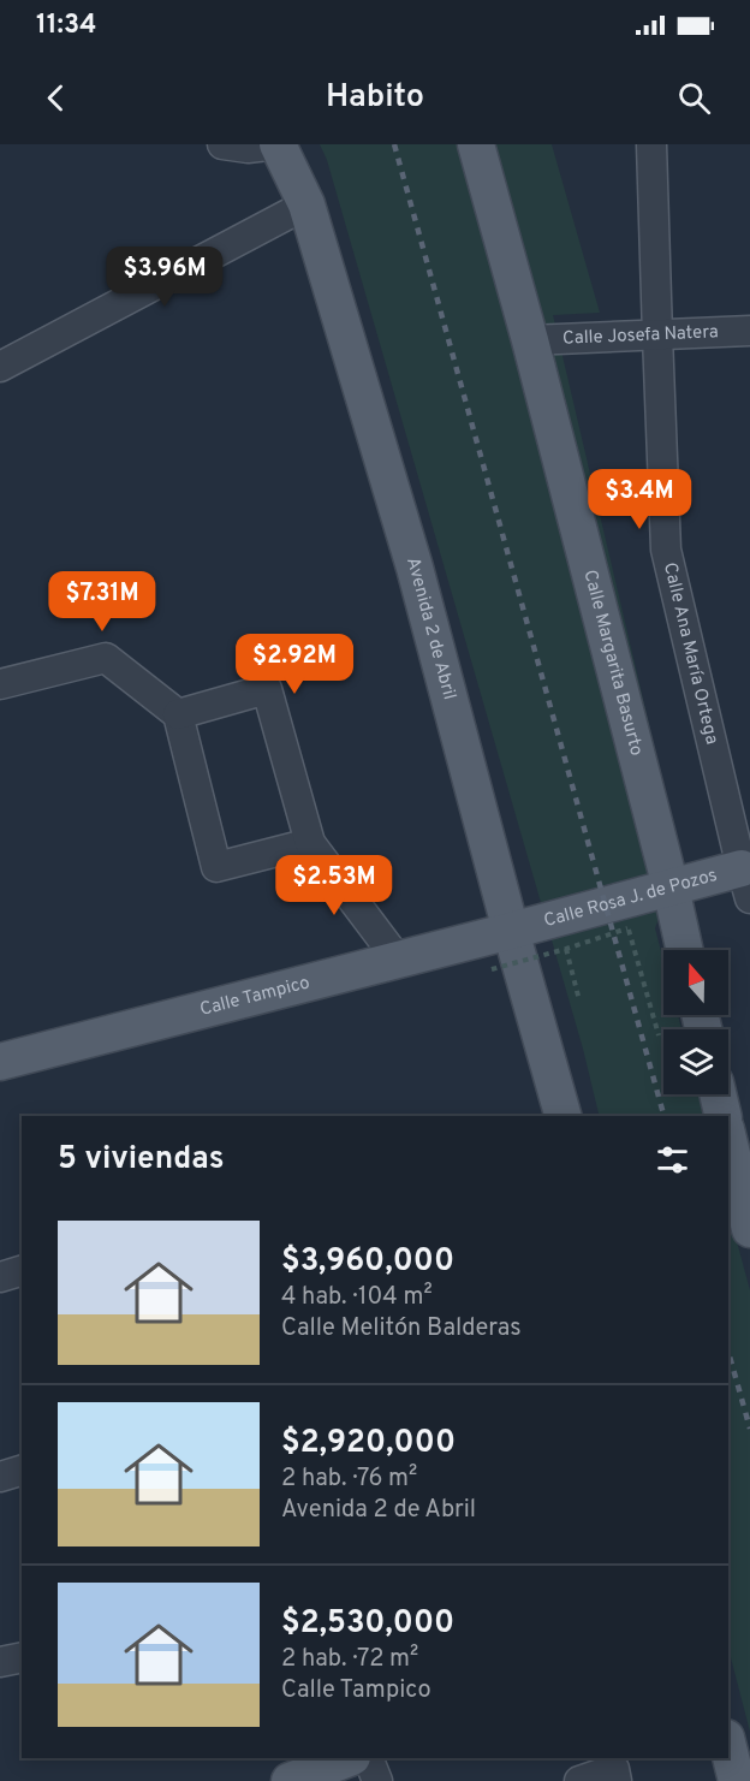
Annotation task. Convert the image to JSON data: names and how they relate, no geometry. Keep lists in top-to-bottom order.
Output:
{
  "streets": {
    "main road": [
      "Avenida 2 de Abril",
      "Calle Margarita Basurto",
      "Calle Rosa J. de Pozos",
      "Calle Tampico"
    ],
    "street": ["Calle Josefa Natera", "Calle Ana María Ortega"]
  },
  "crossings": [
    ["Calle Josefa Natera", "Calle Ana María Ortega"],
    ["Calle Josefa Natera", "Calle Margarita Basurto"],
    ["Avenida 2 de Abril", "Calle Rosa J. de Pozos"],
    ["Avenida 2 de Abril", "Calle Tampico"],
    ["Calle Ana María Ortega", "Calle Rosa J. de Pozos"],
    ["Calle Margarita Basurto", "Calle Rosa J. de Pozos"],
    ["Calle Rosa J. de Pozos", "Calle Tampico"]
  ],
  "north": "top",
  "page": {
    "status": "11:34",
    "header": "Habito",
    "price": [
      "$3.96M",
      "$3.4M",
      "$7.31M",
      "$2.92M",
      "$2.53M"
    ],
    "heading": "5 viviendas",
    "list": [
      {
        "name": "$3,960,000",
        "note": "4 hab. · 104 m² · Calle Melitón Balderas"
      },
      {
        "name": "$2,920,000",
        "note": "2 hab. · 76 m² · Avenida 2 de Abril"
      },
      {
        "name": "$2,530,000",
        "note": "2 hab. · 72 m² · Calle Tampico"
      }
    ]
  }
}
